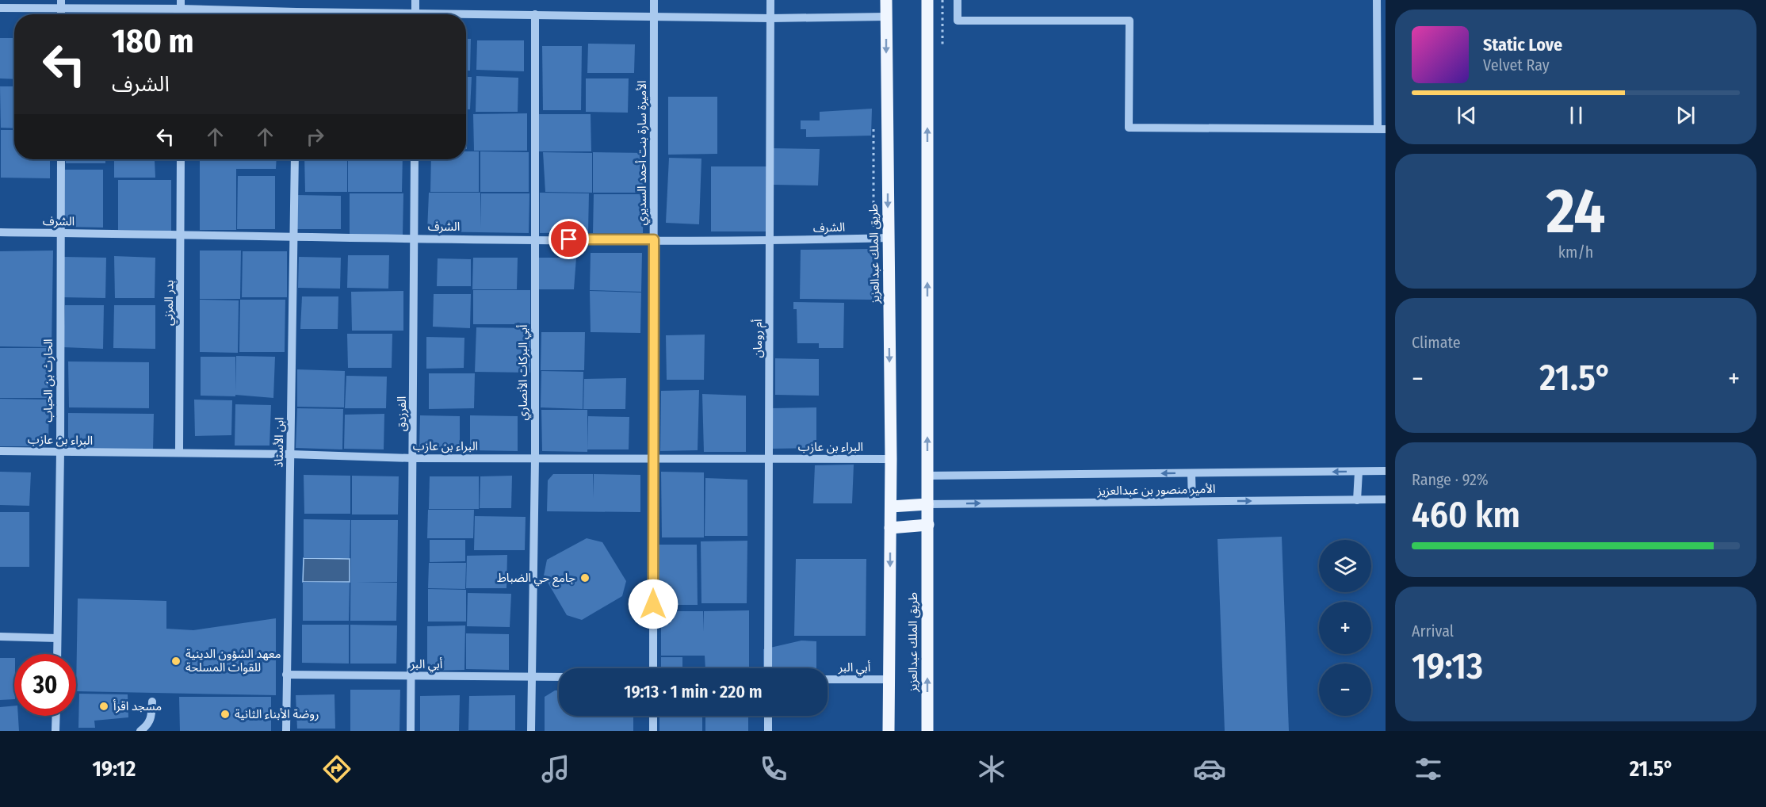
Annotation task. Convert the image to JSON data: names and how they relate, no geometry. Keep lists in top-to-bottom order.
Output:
{
  "streets": {
    "main road": ["طريق الملك عبدالعزيز"],
    "street": [
      "الأميرة سارة بنت أحمد السديري",
      "الشرف",
      "بدر المزني",
      "أم رومان",
      "أبي البركات الأنصاري",
      "الحارث بن الحباب",
      "الفرزدق",
      "البراء بن عازب",
      "ابن الأستاذ",
      "الأمير منصور بن عبدالعزيز",
      "أبي البر"
    ]
  },
  "crossings": [
    ["الأميرة سارة بنت أحمد السديري", "الشرف"],
    ["الأميرة سارة بنت أحمد السديري", "البراء بن عازب"],
    ["الشرف", "طريق الملك عبدالعزيز"],
    ["الشرف", "بدر المزني"],
    ["الشرف", "أم رومان"],
    ["الشرف", "أبي البركات الأنصاري"],
    ["الشرف", "الحارث بن الحباب"],
    ["الشرف", "الفرزدق"],
    ["الشرف", "ابن الأستاذ"],
    ["طريق الملك عبدالعزيز", "البراء بن عازب"],
    ["طريق الملك عبدالعزيز", "الأمير منصور بن عبدالعزيز"],
    ["طريق الملك عبدالعزيز", "أبي البر"],
    ["بدر المزني", "البراء بن عازب"],
    ["أم رومان", "البراء بن عازب"],
    ["أبي البركات الأنصاري", "البراء بن عازب"],
    ["أبي البركات الأنصاري", "أبي البر"],
    ["الحارث بن الحباب", "البراء بن عازب"],
    ["الفرزدق", "البراء بن عازب"],
    ["الفرزدق", "أبي البر"],
    ["البراء بن عازب", "ابن الأستاذ"],
    ["ابن الأستاذ", "أبي البر"]
  ],
  "places": [
    "جامع حي الضباط",
    "معهد الشؤون الدينية للقوات المسلحة",
    "مسجد اقرأ",
    "روضة الأبناء الثانية"
  ],
  "page": {
    "turn": ["180 m", "الشرف"],
    "song": ["Static Love", "Velvet Ray"],
    "tile": [
      ["24", "km/h"],
      "Climate",
      ["Range · 92%", "460 km"],
      ["Arrival", "19:13"]
    ],
    "heat": ["−", "21.5°", "+"],
    "map_buttons": ["+", "−"],
    "limit": "30",
    "trip": "19:13 · 1 min · 220 m",
    "tabs": ["19:12", "21.5°"]
  }
}
